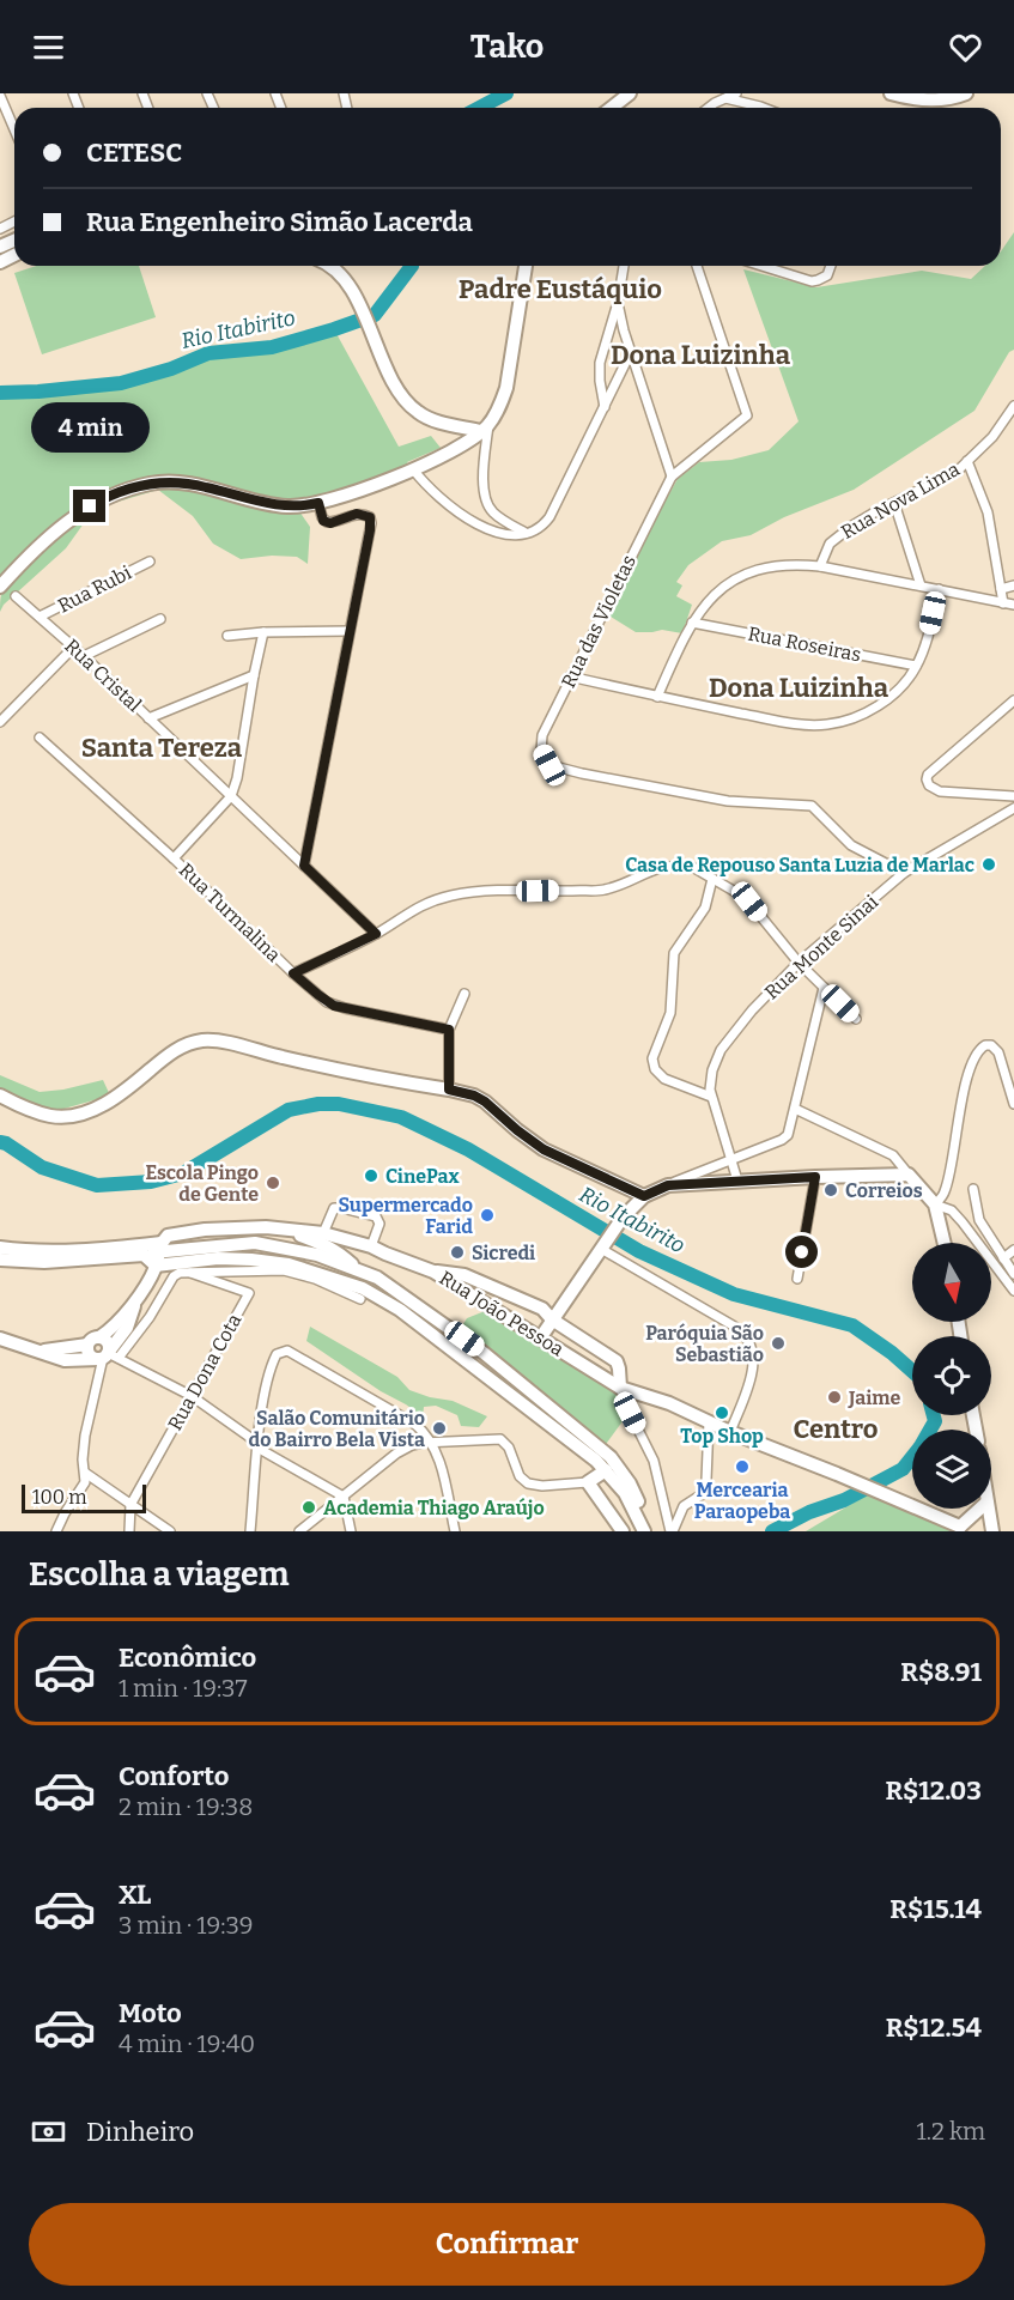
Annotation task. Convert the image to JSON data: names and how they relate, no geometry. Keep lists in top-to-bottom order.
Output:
{
  "streets": {
    "street": [
      "Rua Nova Lima",
      "Rua Rubi",
      "Rua das Violetas",
      "Rua Roseiras",
      "Rua Cristal",
      "Rua Turmalina",
      "Rua Monte Sinai",
      "Rua João Pessoa",
      "Rua Dona Cota"
    ]
  },
  "crossings": [
    ["Rua Rubi", "Rua Cristal"],
    ["Rua das Violetas", "Rua Monte Sinai"]
  ],
  "districts": [
    "Padre Eustáquio",
    "Dona Luizinha",
    "Dona Luizinha",
    "Santa Tereza",
    "Centro"
  ],
  "water": ["Rio Itabirito"],
  "places": [
    "Casa de Repouso Santa Luzia de Marlac",
    "CinePax",
    "Escola Pingo de Gente",
    "Correios",
    "Supermercado Farid",
    "Sicredi",
    "Paróquia São Sebastião",
    "Jaime",
    "Top Shop",
    "Salão Comunitário do Bairro Bela Vista",
    "Mercearia Paraopeba",
    "Academia Thiago Araújo"
  ],
  "scale_bar": "100 m",
  "north": "bottom",
  "page": {
    "header": "Tako",
    "banner": ["CETESC", "Rua Engenheiro Simão Lacerda"],
    "bubble": "4 min",
    "scale": "100 m",
    "heading": "Escolha a viagem",
    "list": [
      {
        "name": "Econômico",
        "note": "1 min · 19:37",
        "value": "R$8.91"
      },
      {
        "name": "Conforto",
        "note": "2 min · 19:38",
        "value": "R$12.03"
      },
      {
        "name": "XL",
        "note": "3 min · 19:39",
        "value": "R$15.14"
      },
      {
        "name": "Moto",
        "note": "4 min · 19:40",
        "value": "R$12.54"
      }
    ],
    "pay": ["Dinheiro", "1.2 km"],
    "buttons": "Confirmar"
  }
}
